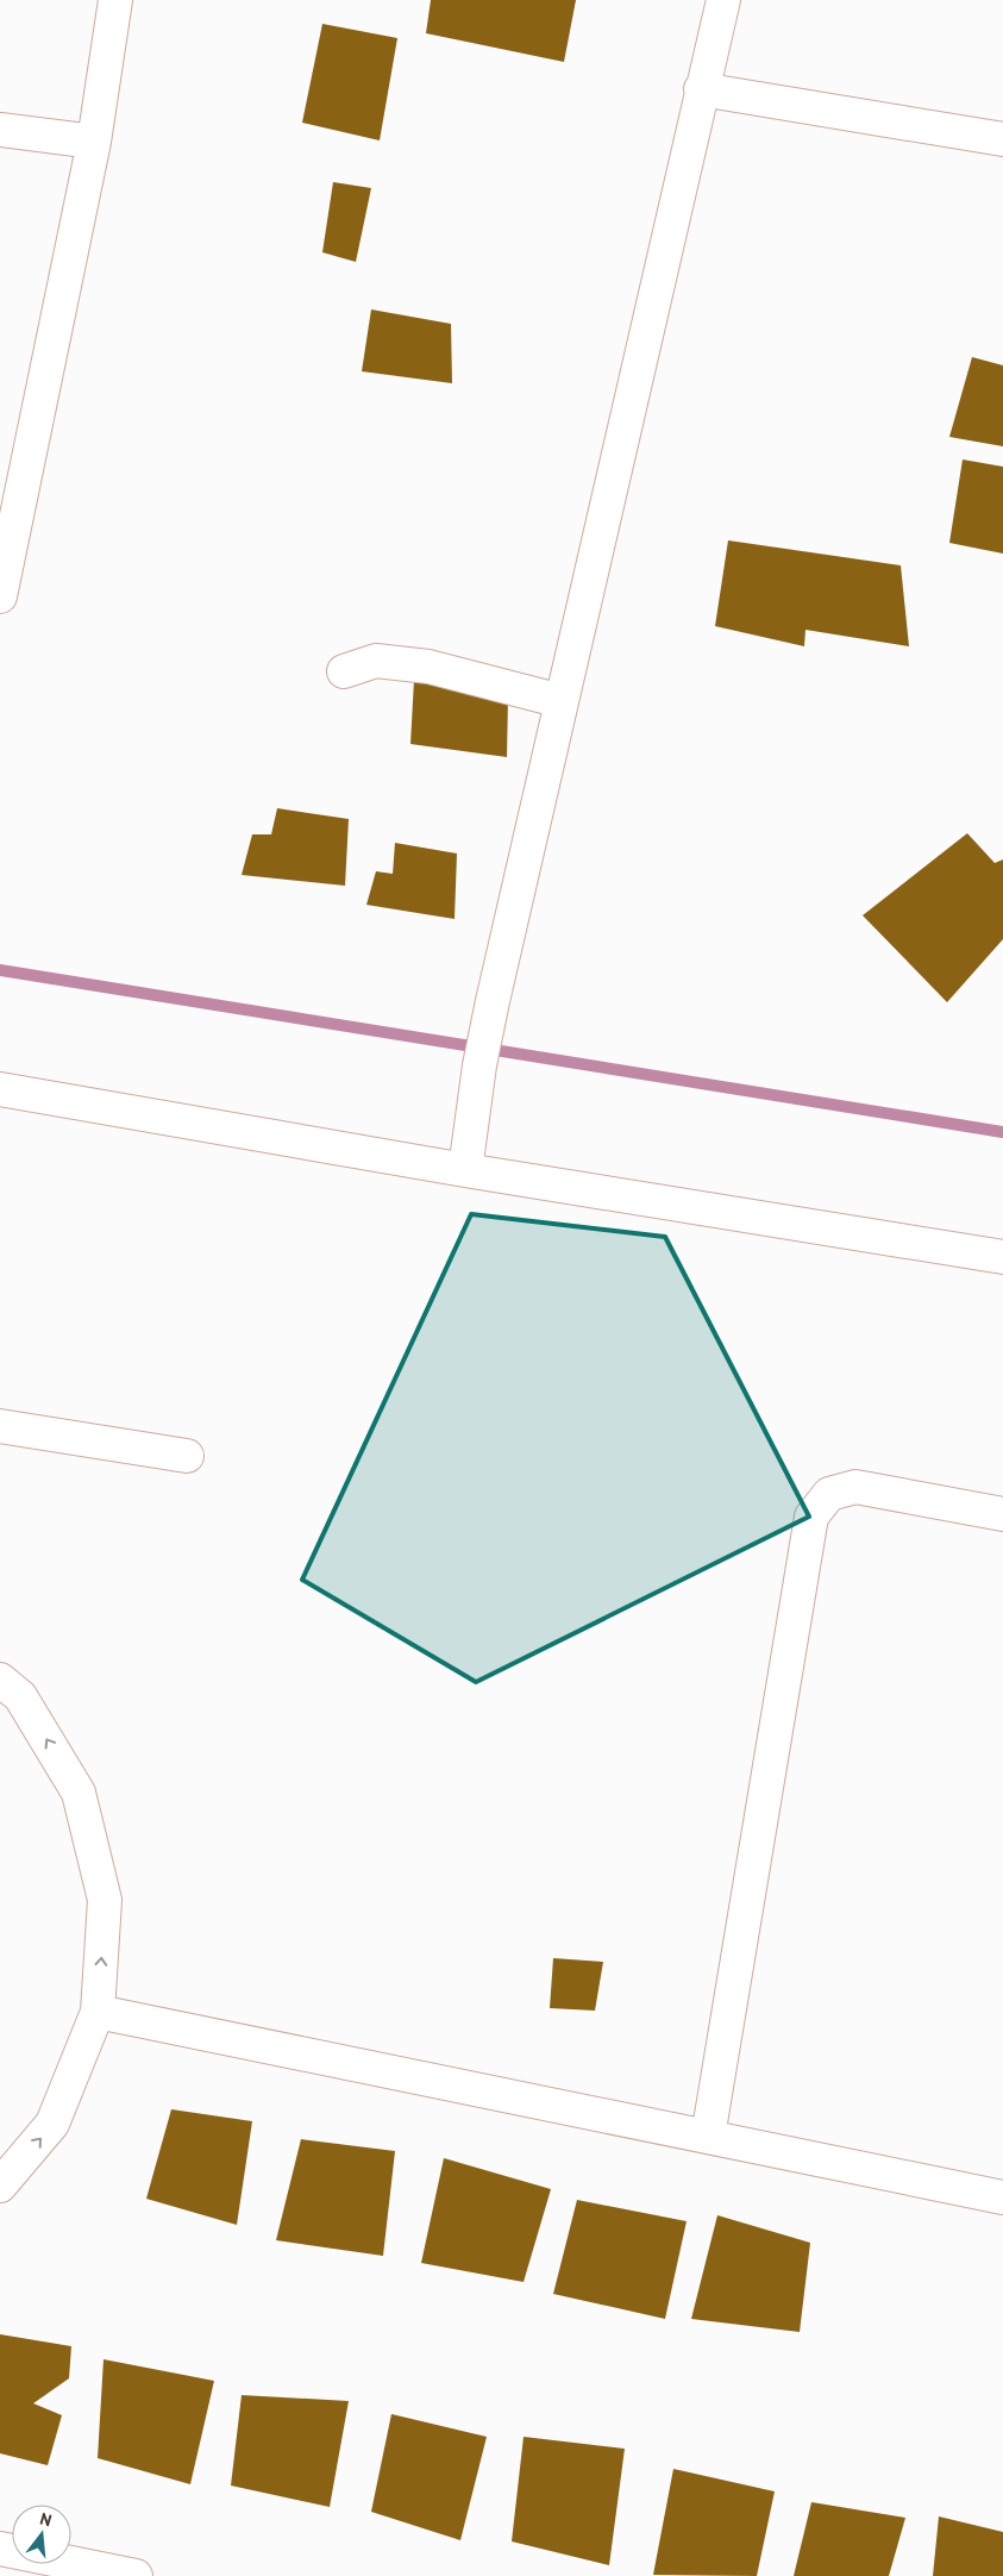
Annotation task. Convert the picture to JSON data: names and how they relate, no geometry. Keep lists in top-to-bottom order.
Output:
{
  "north": "top"
}
